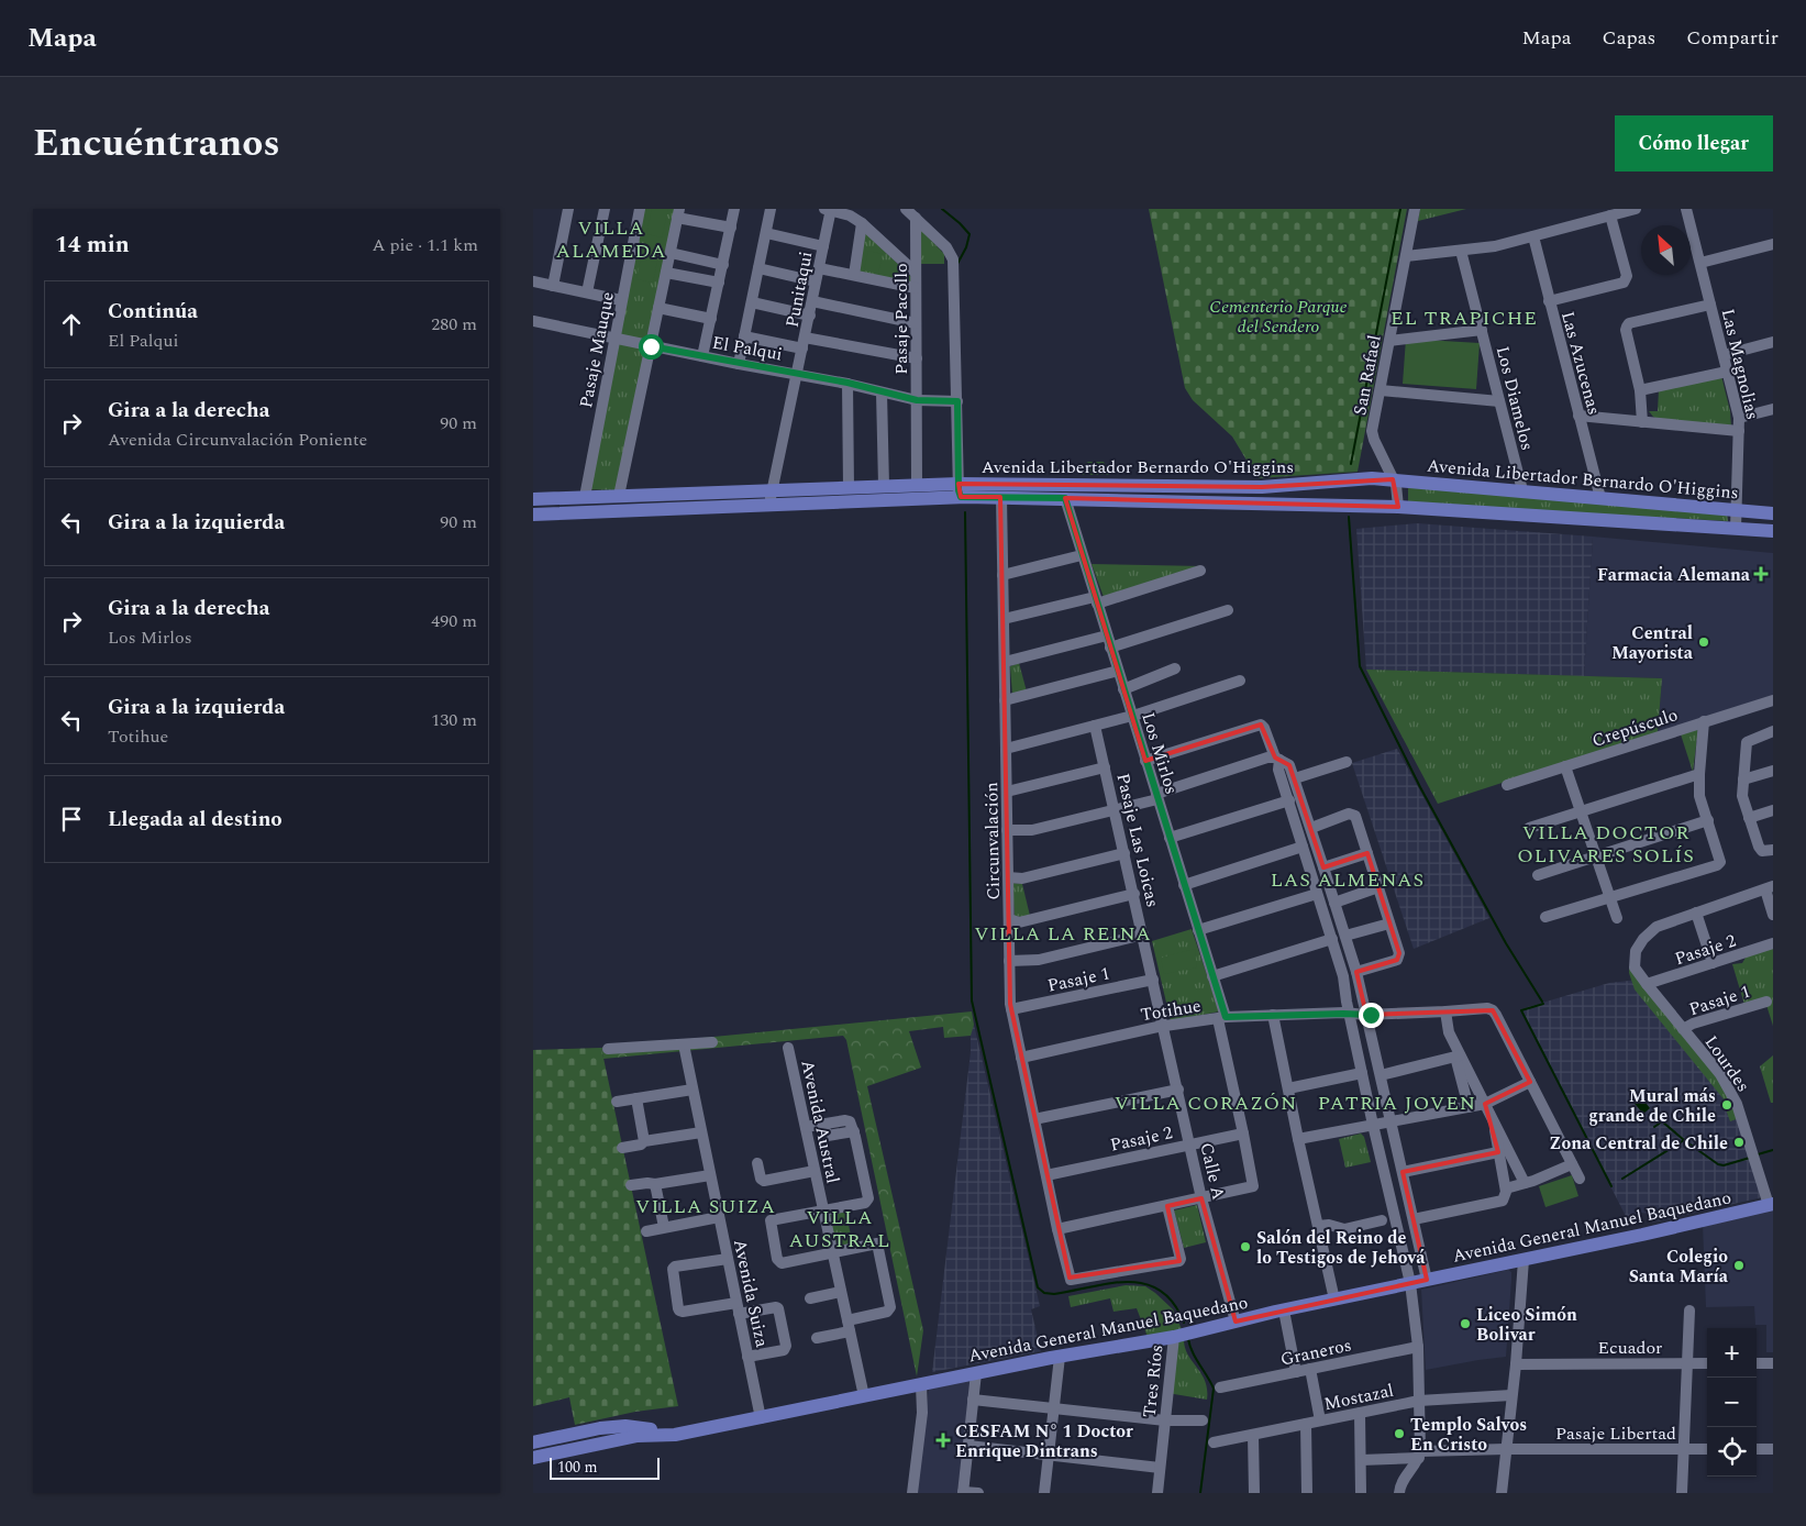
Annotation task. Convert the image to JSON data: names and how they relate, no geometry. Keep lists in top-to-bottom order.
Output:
{
  "streets": {
    "main road": ["Avenida Libertador Bernardo O'Higgins", "Avenida General Manuel Baquedano"],
    "street": [
      "Punitaqui",
      "Pasaje Pacollo",
      "El Palqui",
      "Pasaje Mauque",
      "Las Azucenas",
      "Las Magnolias",
      "San Rafael",
      "Los Diamelos",
      "Crepúsculo",
      "Los Mirlos",
      "Pasaje Las Loicas",
      "Circunvalación",
      "Pasaje 2",
      "Pasaje 1",
      "Totihue",
      "Lourdes",
      "Avenida Austral",
      "Calle A",
      "Avenida Suiza",
      "Ecuador",
      "Graneros",
      "Tres Ríos",
      "Mostazal",
      "Pasaje Libertad"
    ]
  },
  "crossings": [
    ["Punitaqui", "El Palqui"],
    ["Punitaqui", "Avenida Libertador Bernardo O'Higgins"],
    ["Pasaje Pacollo", "El Palqui"],
    ["Pasaje Pacollo", "Avenida Libertador Bernardo O'Higgins"],
    ["El Palqui", "Pasaje Mauque"],
    ["Pasaje Mauque", "Avenida Libertador Bernardo O'Higgins"],
    ["Las Azucenas", "Avenida Libertador Bernardo O'Higgins"],
    ["Las Magnolias", "Avenida Libertador Bernardo O'Higgins"],
    ["San Rafael", "Avenida Libertador Bernardo O'Higgins"],
    ["Los Diamelos", "Avenida Libertador Bernardo O'Higgins"],
    ["Avenida Libertador Bernardo O'Higgins", "Los Mirlos"],
    ["Avenida Libertador Bernardo O'Higgins", "Circunvalación"],
    ["Los Mirlos", "Pasaje 2"],
    ["Los Mirlos", "Totihue"],
    ["Los Mirlos", "Calle A"],
    ["Pasaje Las Loicas", "Pasaje 1"],
    ["Pasaje Las Loicas", "Totihue"],
    ["Pasaje Las Loicas", "Calle A"],
    ["Circunvalación", "Pasaje 2"],
    ["Circunvalación", "Pasaje 1"],
    ["Circunvalación", "Totihue"],
    ["Pasaje 2", "Lourdes"],
    ["Pasaje 2", "Calle A"],
    ["Pasaje 1", "Lourdes"],
    ["Totihue", "Calle A"],
    ["Lourdes", "Avenida General Manuel Baquedano"],
    ["Avenida Austral", "Avenida General Manuel Baquedano"],
    ["Calle A", "Avenida General Manuel Baquedano"],
    ["Avenida General Manuel Baquedano", "Avenida Suiza"],
    ["Avenida General Manuel Baquedano", "Tres Ríos"]
  ],
  "districts": [
    "VILLA ALAMEDA",
    "EL TRAPICHE",
    "VILLA DOCTOR OLIVARES SOLÍS",
    "LAS ALMENAS",
    "VILLA LA REINA",
    "VILLA CORAZÓN",
    "PATRIA JOVEN",
    "VILLA SUIZA",
    "VILLA AUSTRAL"
  ],
  "parks": ["Cementerio Parque del Sendero"],
  "places": {
    "health": ["Farmacia Alemana", "CESFAM N° 1 Doctor Enrique Dintrans"],
    "other": [
      "Central Mayorista",
      "Mural más grande de Chile",
      "Zona Central de Chile",
      "Salón del Reino de lo Testigos de Jehová",
      "Colegio Santa María",
      "Liceo Simón Bolivar",
      "Templo Salvos En Cristo"
    ]
  },
  "scale_bar": "100 m",
  "north": "top left",
  "page": {
    "header": "Mapa",
    "nav": ["Mapa", "Capas", "Compartir"],
    "title": "Encuéntranos",
    "buttons": "Cómo llegar",
    "heading": ["14 min", "A pie · 1.1 km"],
    "list": [
      ["Continúa", "El Palqui", "280 m"],
      ["Gira a la derecha", "Avenida Circunvalación Poniente", "90 m"],
      ["Gira a la izquierda", "90 m"],
      ["Gira a la derecha", "Los Mirlos", "490 m"],
      ["Gira a la izquierda", "Totihue", "130 m"],
      "Llegada al destino"
    ],
    "map_buttons": ["+", "−"],
    "scale": "100 m"
  }
}
